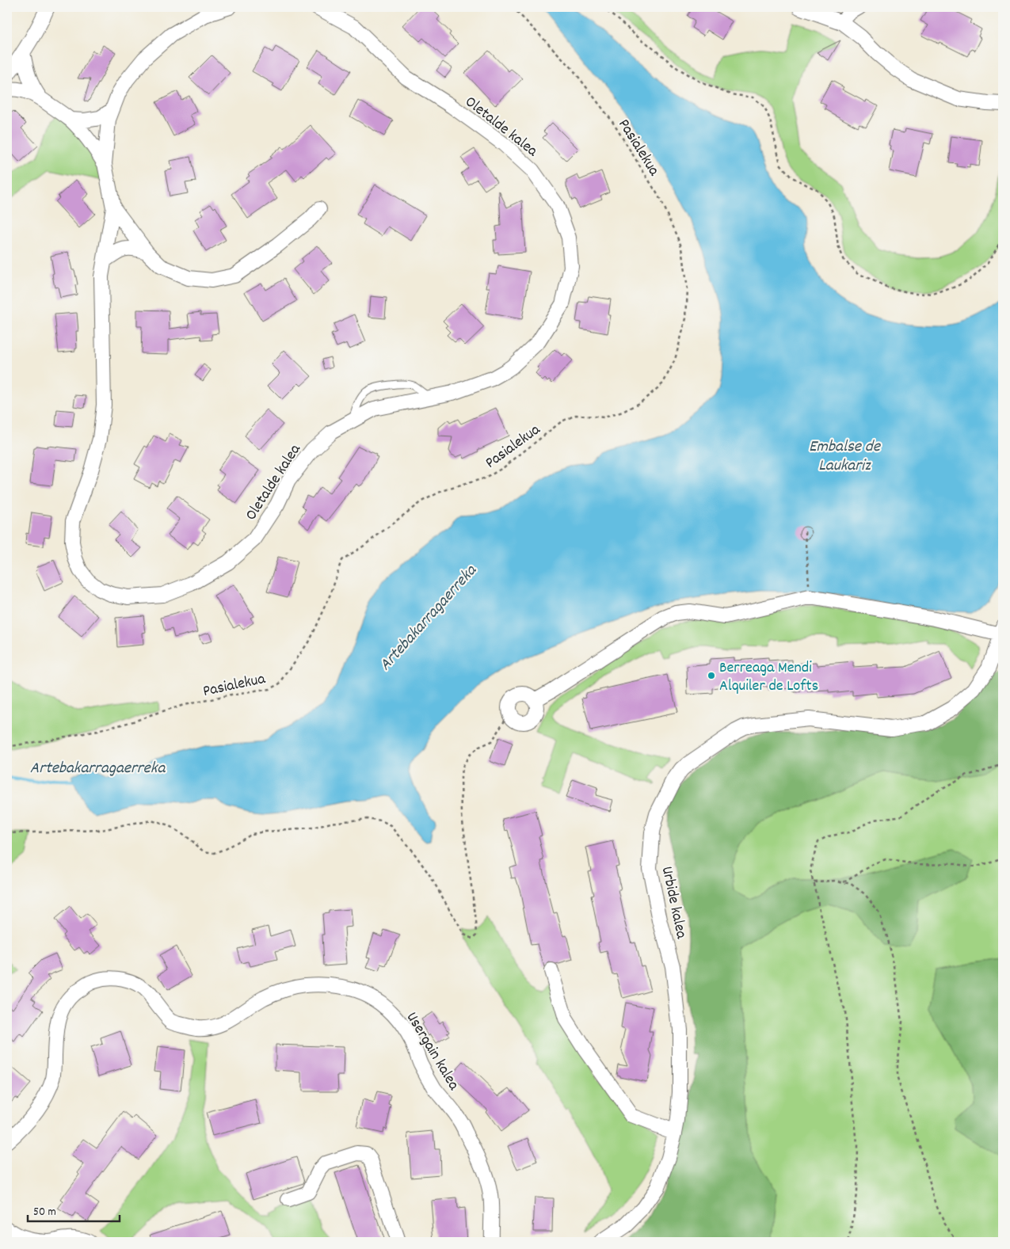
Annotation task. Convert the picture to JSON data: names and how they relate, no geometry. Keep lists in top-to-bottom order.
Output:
{
  "streets": {
    "street": ["Oletalde kalea", "Urbide kalea", "Usergain kalea"],
    "path": ["Pasialekua"]
  },
  "water": ["Embalse de Laukariz", "Artebakarragaerreka"],
  "places": ["Berreaga Mendi Alquiler de Lofts"],
  "scale_bar": "50 m"
}
